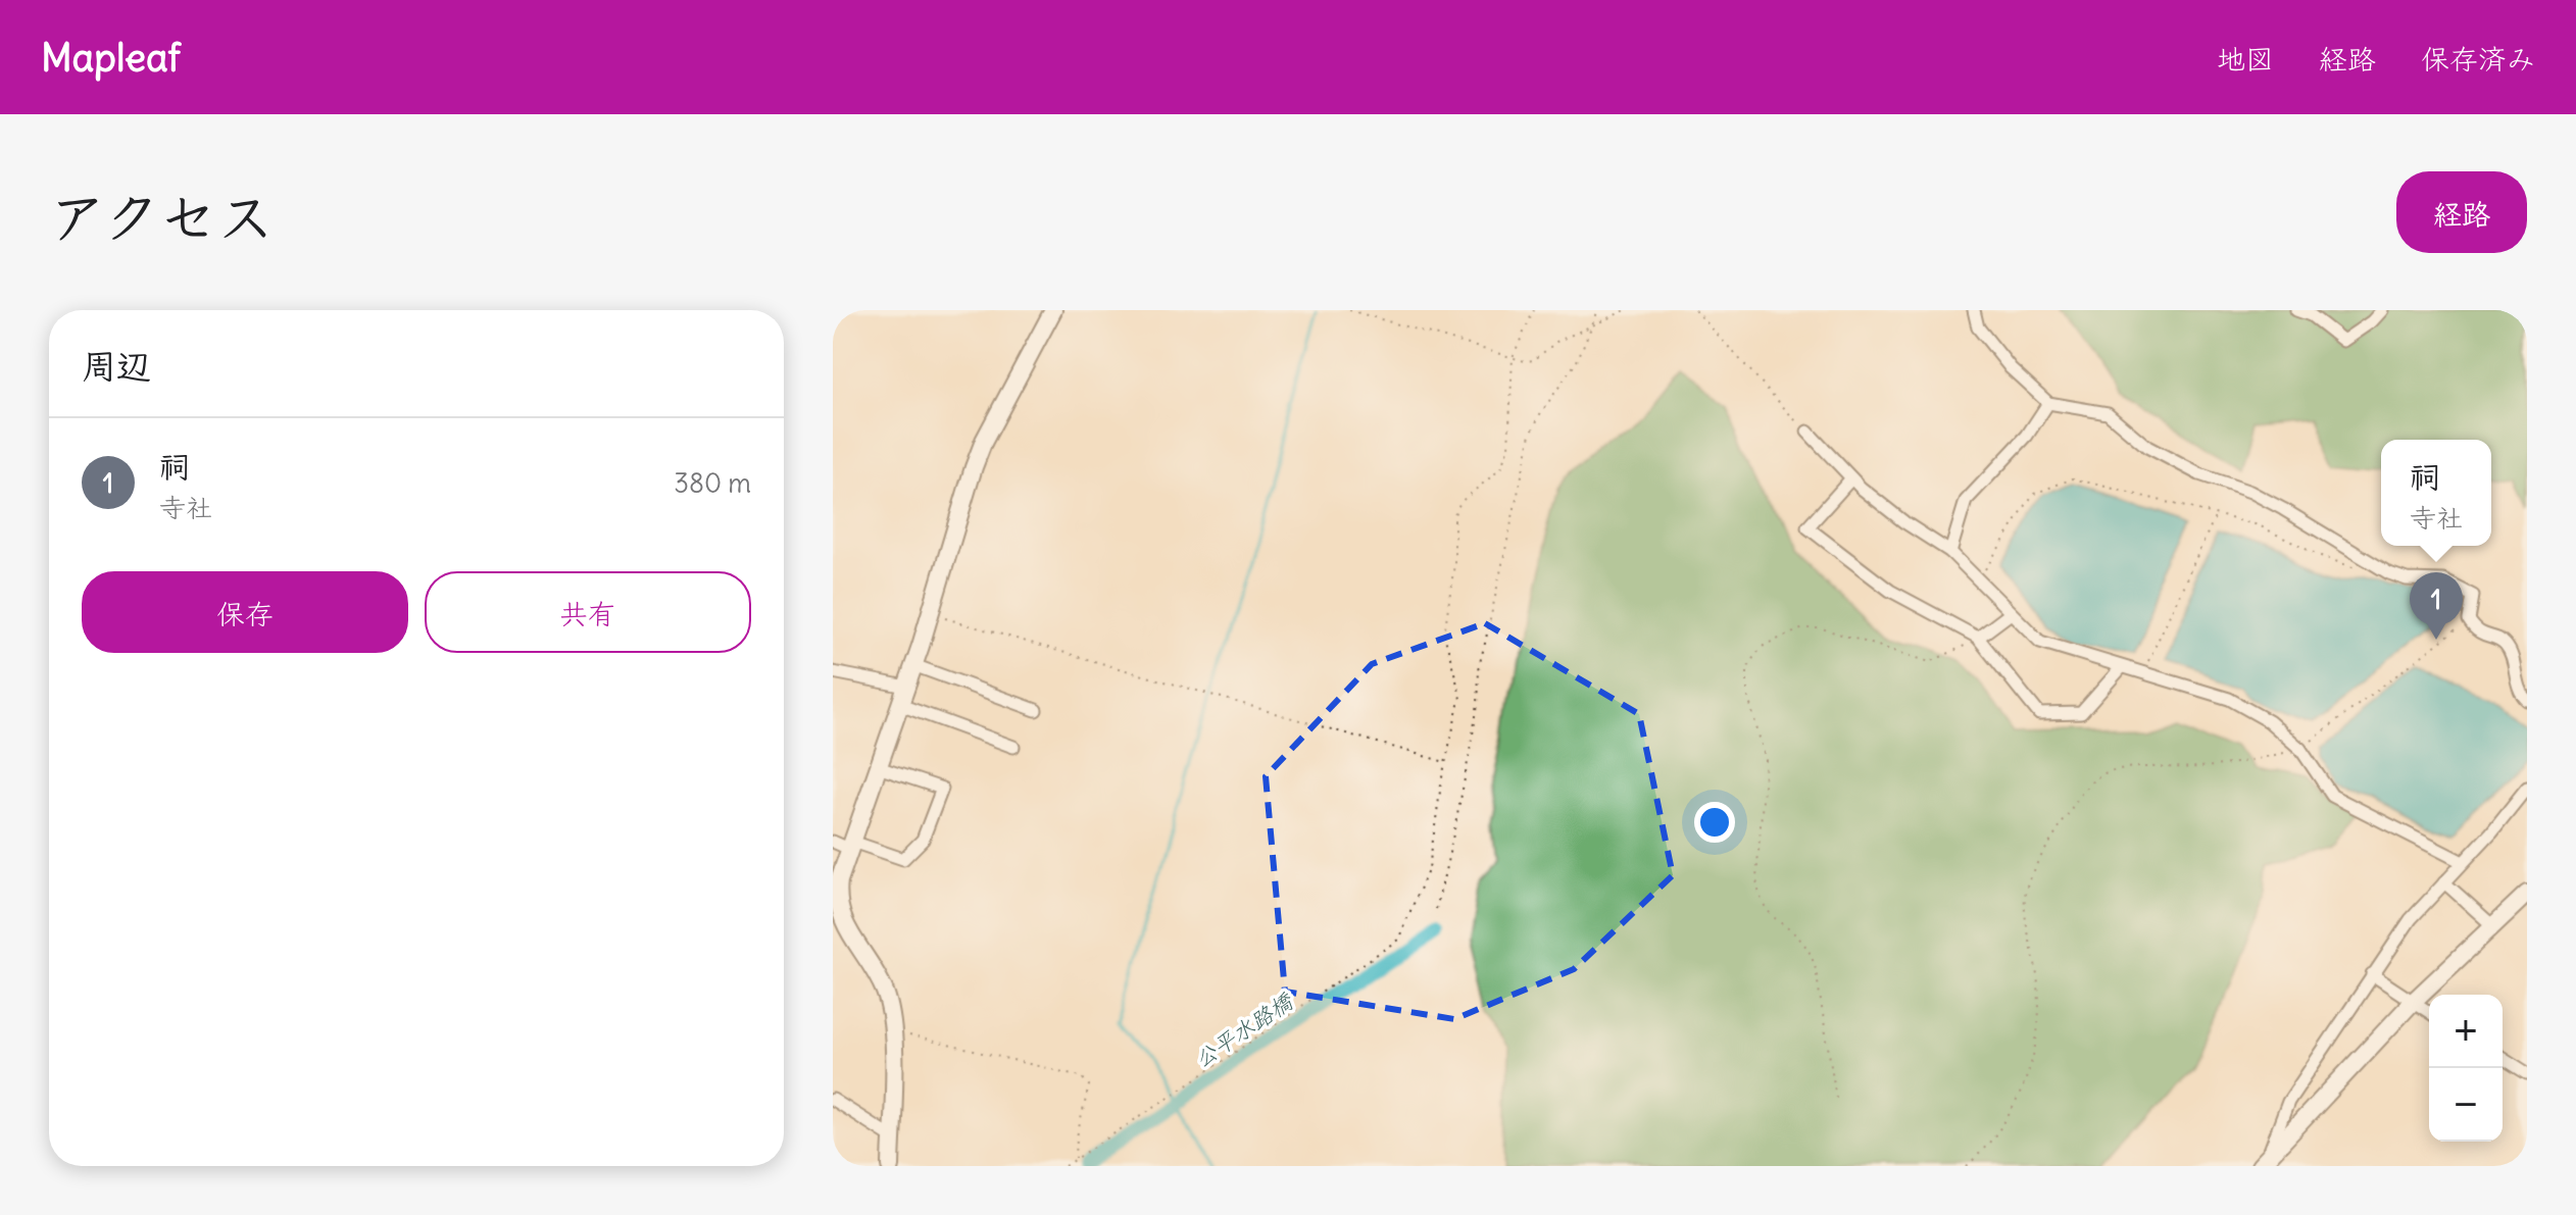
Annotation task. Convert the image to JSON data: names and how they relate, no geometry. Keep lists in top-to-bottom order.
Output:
{
  "water": ["公平水路橋"],
  "page": {
    "header": "Mapleaf",
    "nav": ["地図", "経路", "保存済み"],
    "title": "アクセス",
    "buttons": [
      "経路",
      ["保存", "共有"]
    ],
    "heading": "周辺",
    "list": [
      {
        "mark": "1",
        "name": "祠",
        "note": "寺社",
        "value": "380 m"
      }
    ],
    "popup": ["祠", "寺社"],
    "pins": "1",
    "map_buttons": ["+", "−"]
  }
}
